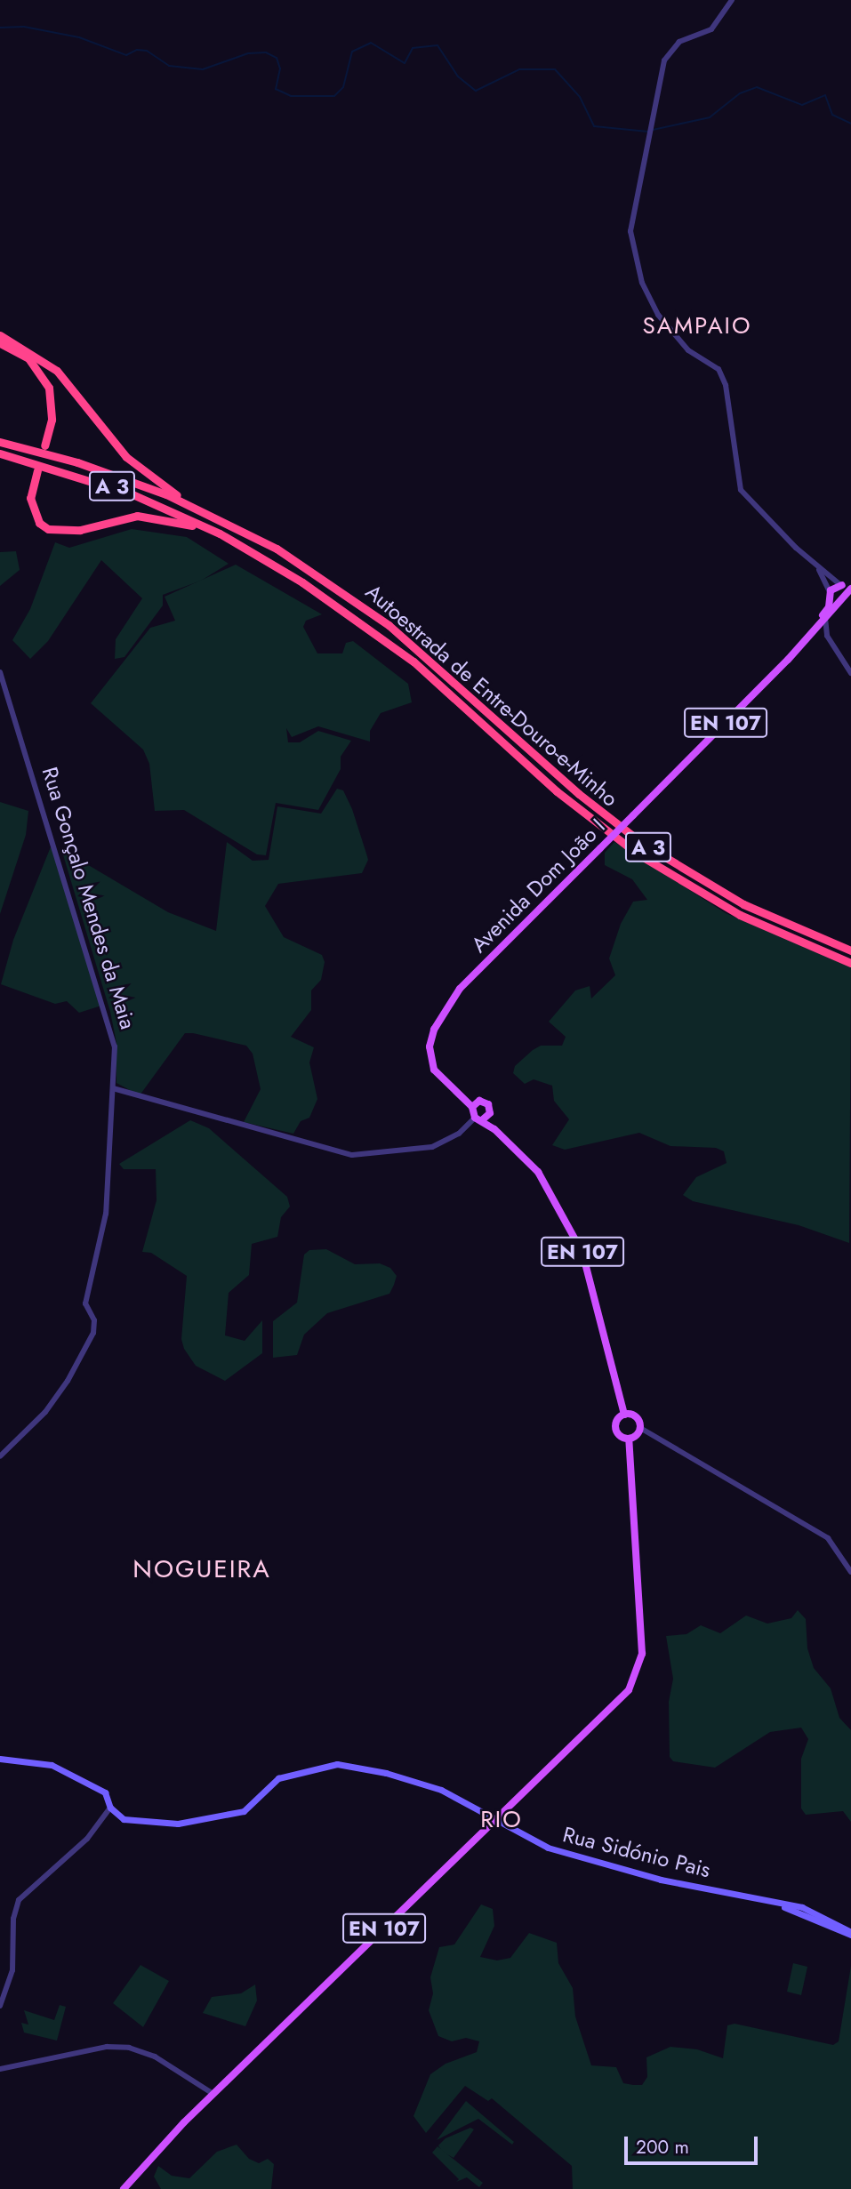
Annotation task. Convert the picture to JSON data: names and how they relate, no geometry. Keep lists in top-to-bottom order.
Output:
{
  "streets": {
    "highway": ["A 3", "Autoestrada de Entre-Douro-e-Minho"],
    "main road": ["EN 107", "Avenida Dom João I", "Rua Sidónio Pais"],
    "street": ["Rua Gonçalo Mendes da Maia"]
  },
  "crossings": [
    ["EN 107", "Avenida Dom João I"],
    ["EN 107", "Rua Sidónio Pais"]
  ],
  "districts": ["SAMPAIO", "NOGUEIRA", "RIO"],
  "scale_bar": "200 m"
}
